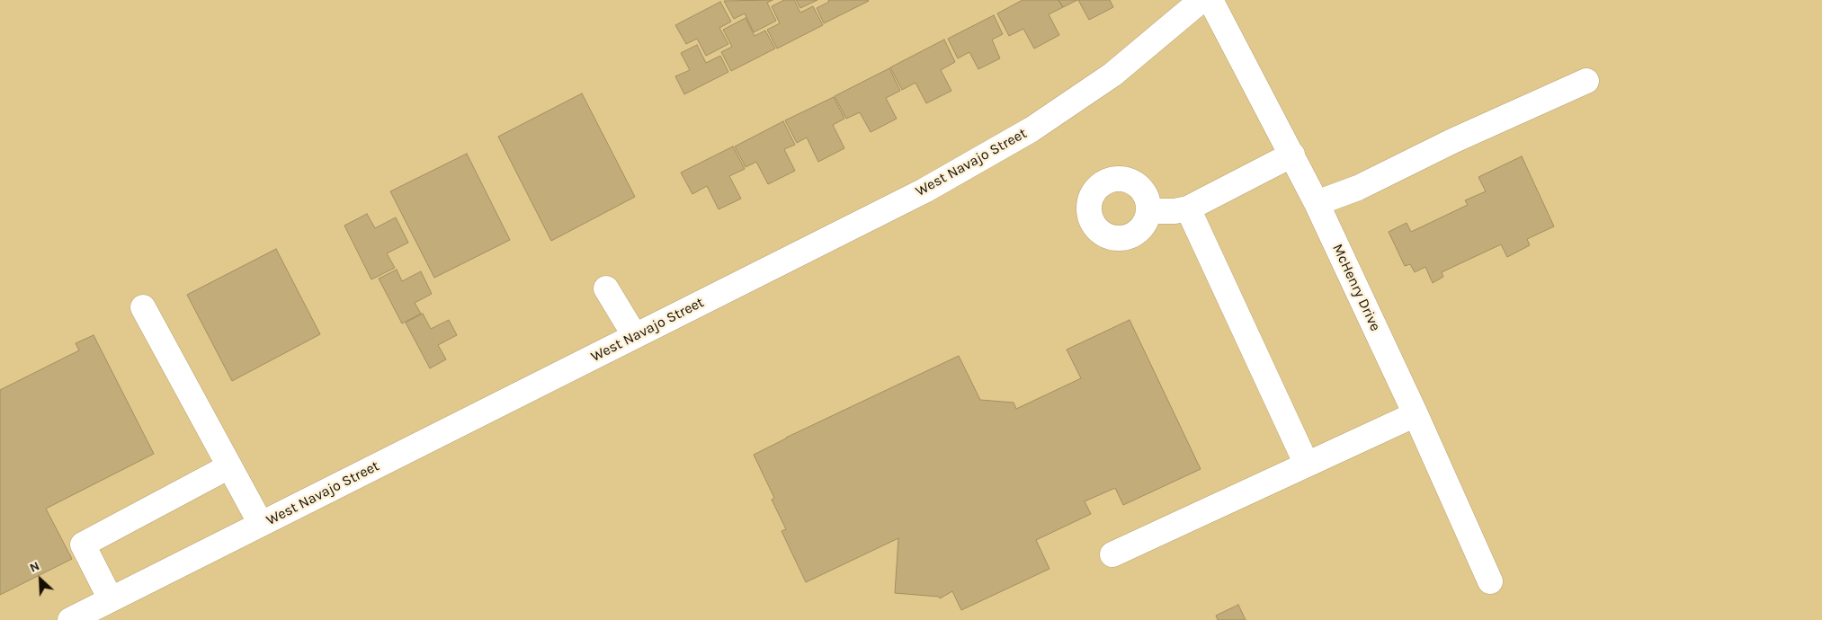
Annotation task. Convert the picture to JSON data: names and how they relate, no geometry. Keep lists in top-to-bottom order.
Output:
{
  "streets": {
    "street": ["West Navajo Street", "McHenry Drive"]
  },
  "north": "top left"
}
